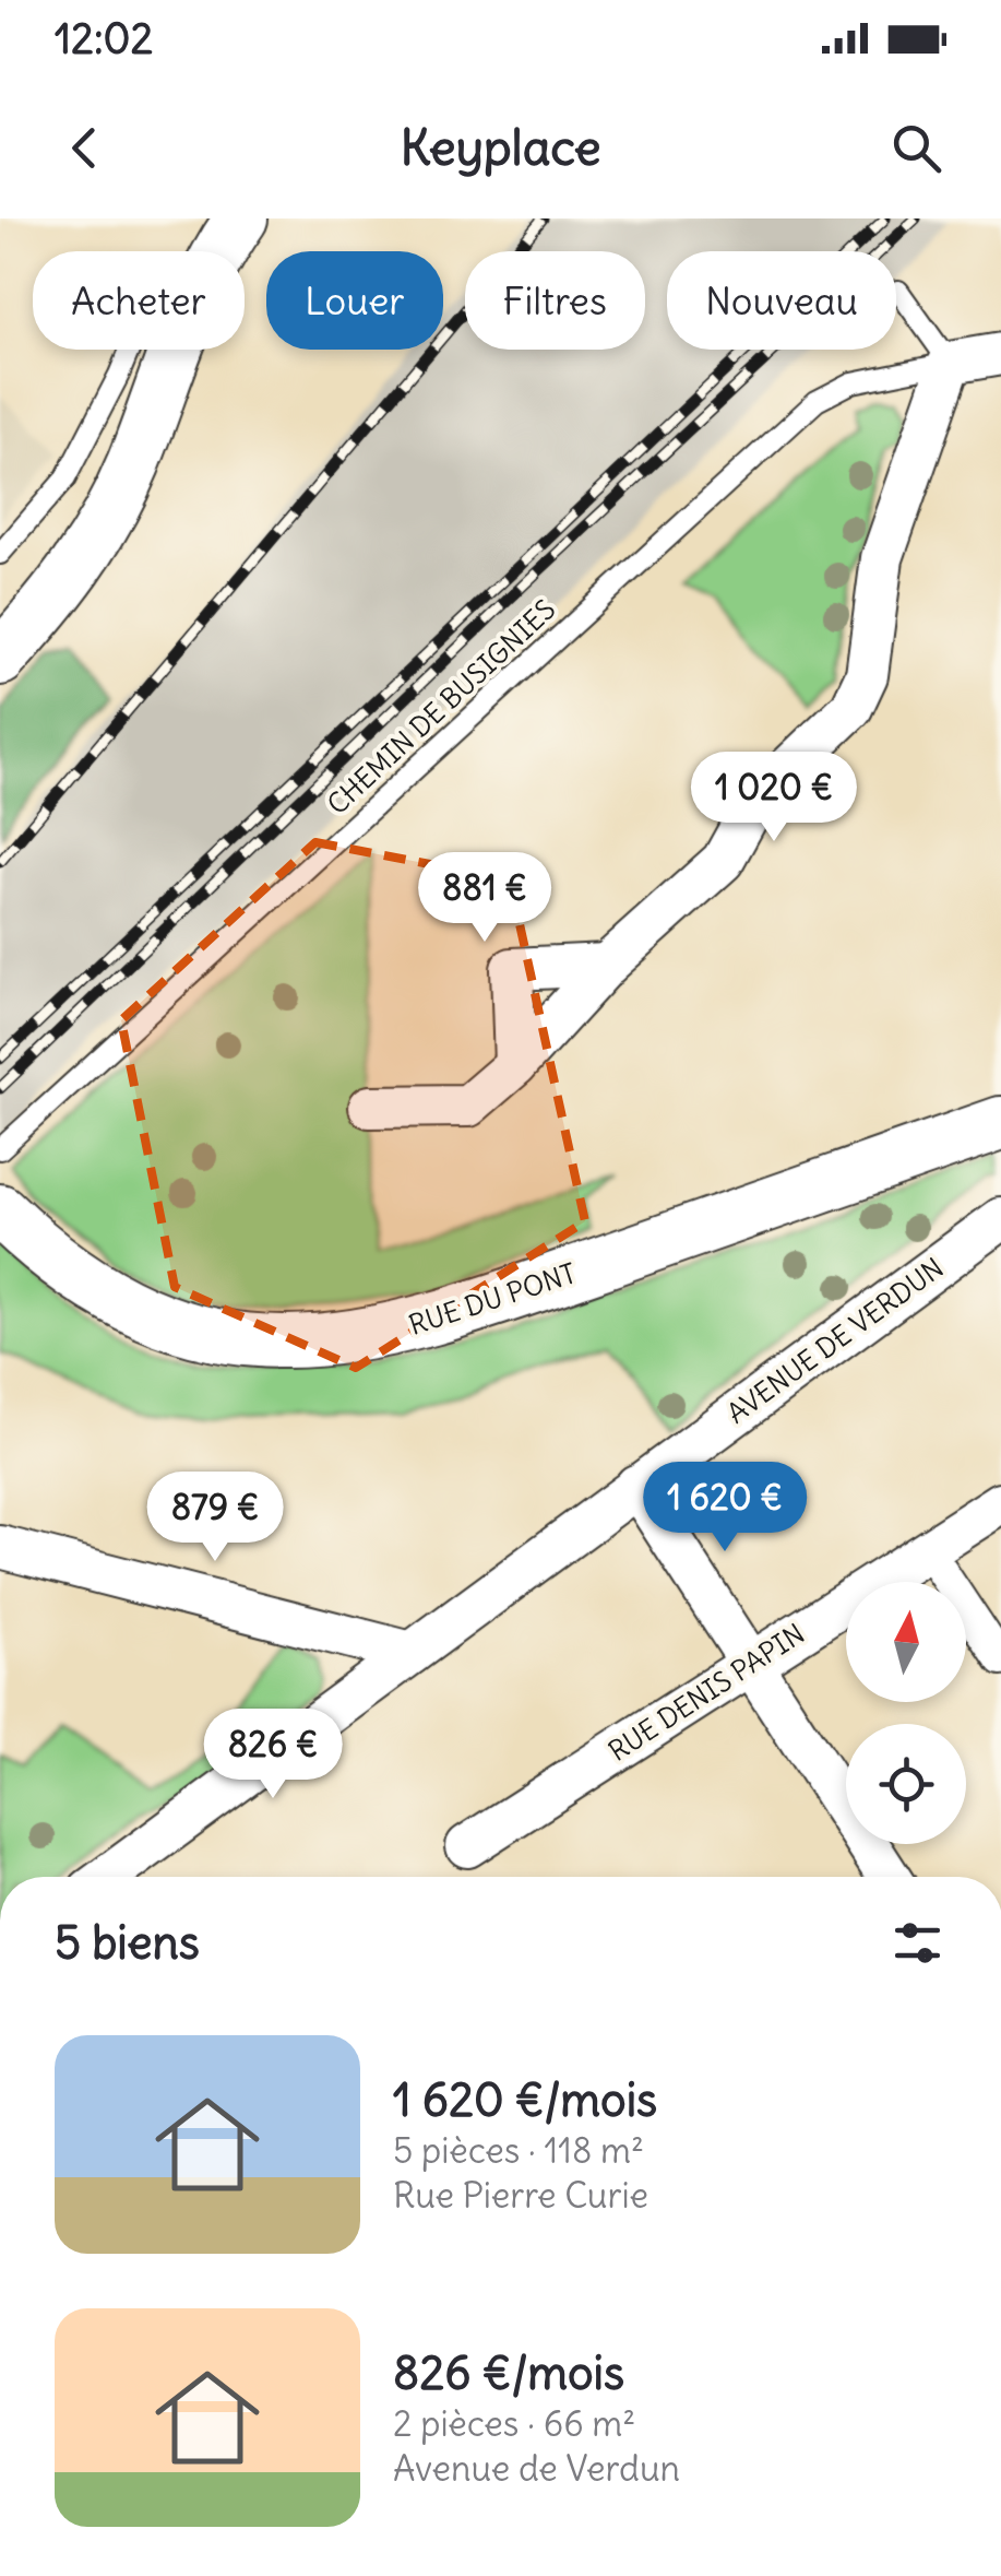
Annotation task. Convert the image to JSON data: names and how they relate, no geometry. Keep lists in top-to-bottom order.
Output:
{
  "streets": {
    "street": ["RUE DU PONT", "AVENUE DE VERDUN", "RUE DENIS PAPIN"],
    "lane": ["CHEMIN DE BUSIGNIES"]
  },
  "north": "top",
  "page": {
    "status": "12:02",
    "header": "Keyplace",
    "chip": [
      "Acheter",
      "Louer",
      "Filtres",
      "Nouveau"
    ],
    "price": [
      "1 020 €",
      "881 €",
      "1 620 €",
      "879 €",
      "826 €"
    ],
    "heading": "5 biens",
    "list": [
      {
        "name": "1 620 €/mois",
        "note": "5 pièces · 118 m² · Rue Pierre Curie"
      },
      {
        "name": "826 €/mois",
        "note": "2 pièces · 66 m² · Avenue de Verdun"
      }
    ]
  }
}
